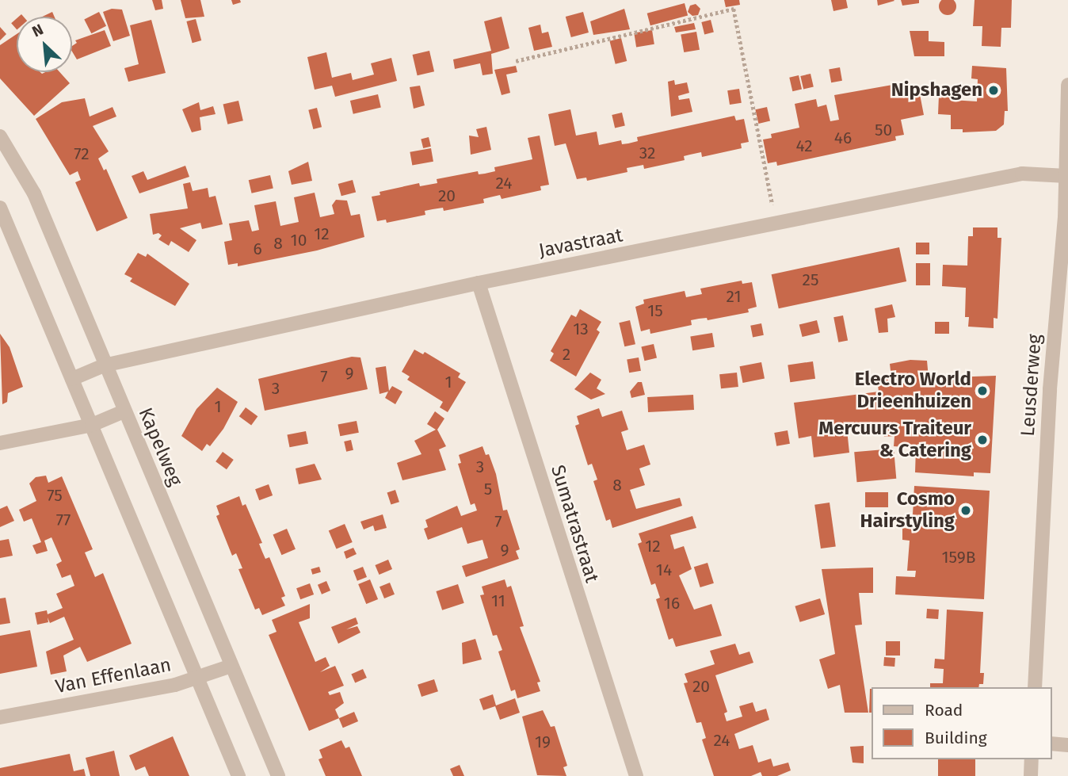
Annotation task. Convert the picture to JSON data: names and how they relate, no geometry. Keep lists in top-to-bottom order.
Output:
{
  "streets": {
    "street": [
      "Javastraat",
      "Leusderweg",
      "Kapelweg",
      "Sumatrastraat",
      "Van Effenlaan"
    ]
  },
  "crossings": [
    ["Javastraat", "Leusderweg"],
    ["Javastraat", "Kapelweg"],
    ["Javastraat", "Sumatrastraat"],
    ["Kapelweg", "Van Effenlaan"]
  ],
  "places": [
    "Nipshagen",
    "Electro World Drieenhuizen",
    "Mercuurs Traiteur & Catering",
    "Cosmo Hairstyling"
  ],
  "house_numbers": [
    "50",
    "46",
    "42",
    "32",
    "72",
    "24",
    "20",
    "12",
    "10",
    "8",
    "6",
    "25",
    "21",
    "15",
    "13",
    "2",
    "9",
    "7",
    "1",
    "3",
    "1",
    "3",
    "8",
    "5",
    "75",
    "77",
    "7",
    "12",
    "9",
    "159B",
    "14",
    "11",
    "16",
    "20",
    "24",
    "19"
  ],
  "legend": ["Road", "Building"],
  "north": "top left"
}
